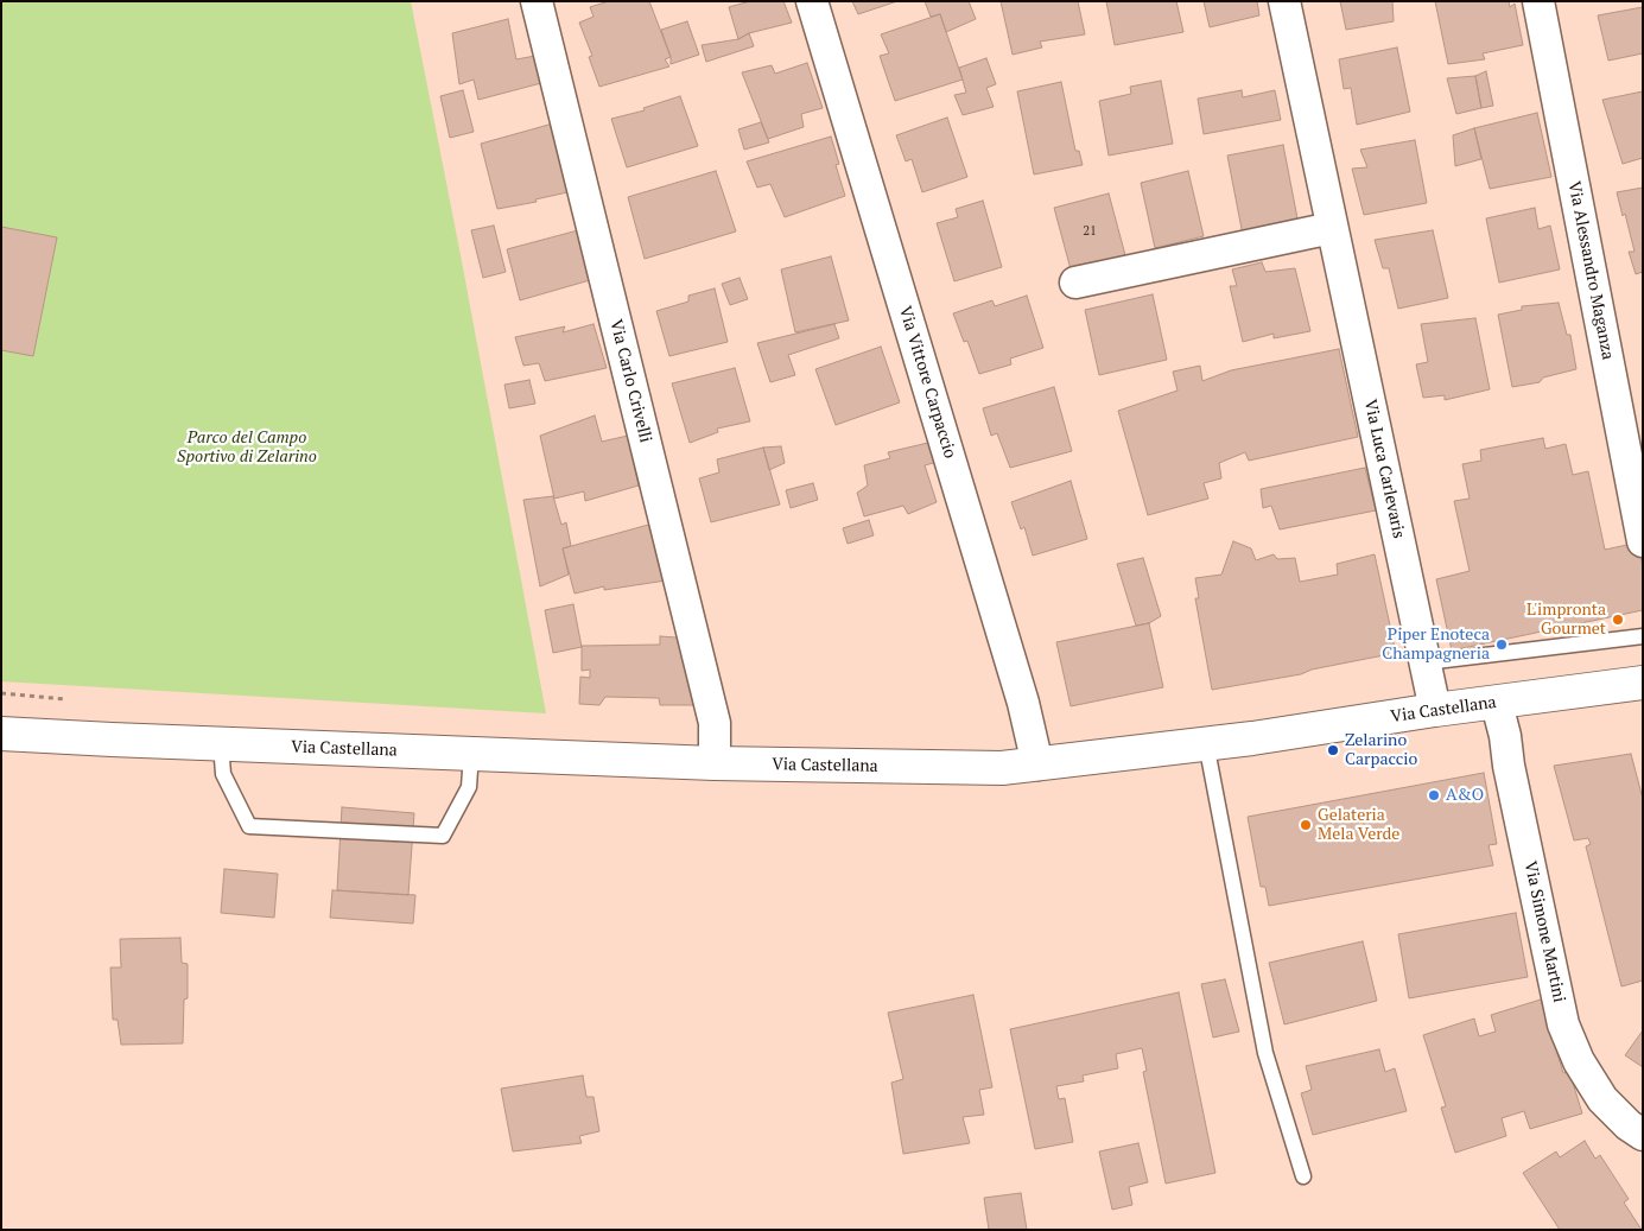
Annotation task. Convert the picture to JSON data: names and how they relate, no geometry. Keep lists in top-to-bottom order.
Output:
{
  "streets": {
    "street": [
      "Via Alessandro Maganza",
      "Via Carlo Crivelli",
      "Via Vittore Carpaccio",
      "Via Luca Carlevaris",
      "Via Castellana",
      "Via Simone Martini"
    ]
  },
  "crossings": [
    ["Via Carlo Crivelli", "Via Castellana"],
    ["Via Vittore Carpaccio", "Via Castellana"],
    ["Via Luca Carlevaris", "Via Castellana"],
    ["Via Castellana", "Via Simone Martini"]
  ],
  "parks": ["Parco del Campo Sportivo di Zelarino"],
  "places": [
    "L'impronta Gourmet",
    "Piper Enoteca Champagneria",
    "Zelarino Carpaccio",
    "A&O",
    "Gelateria Mela Verde"
  ],
  "house_numbers": ["21"]
}
